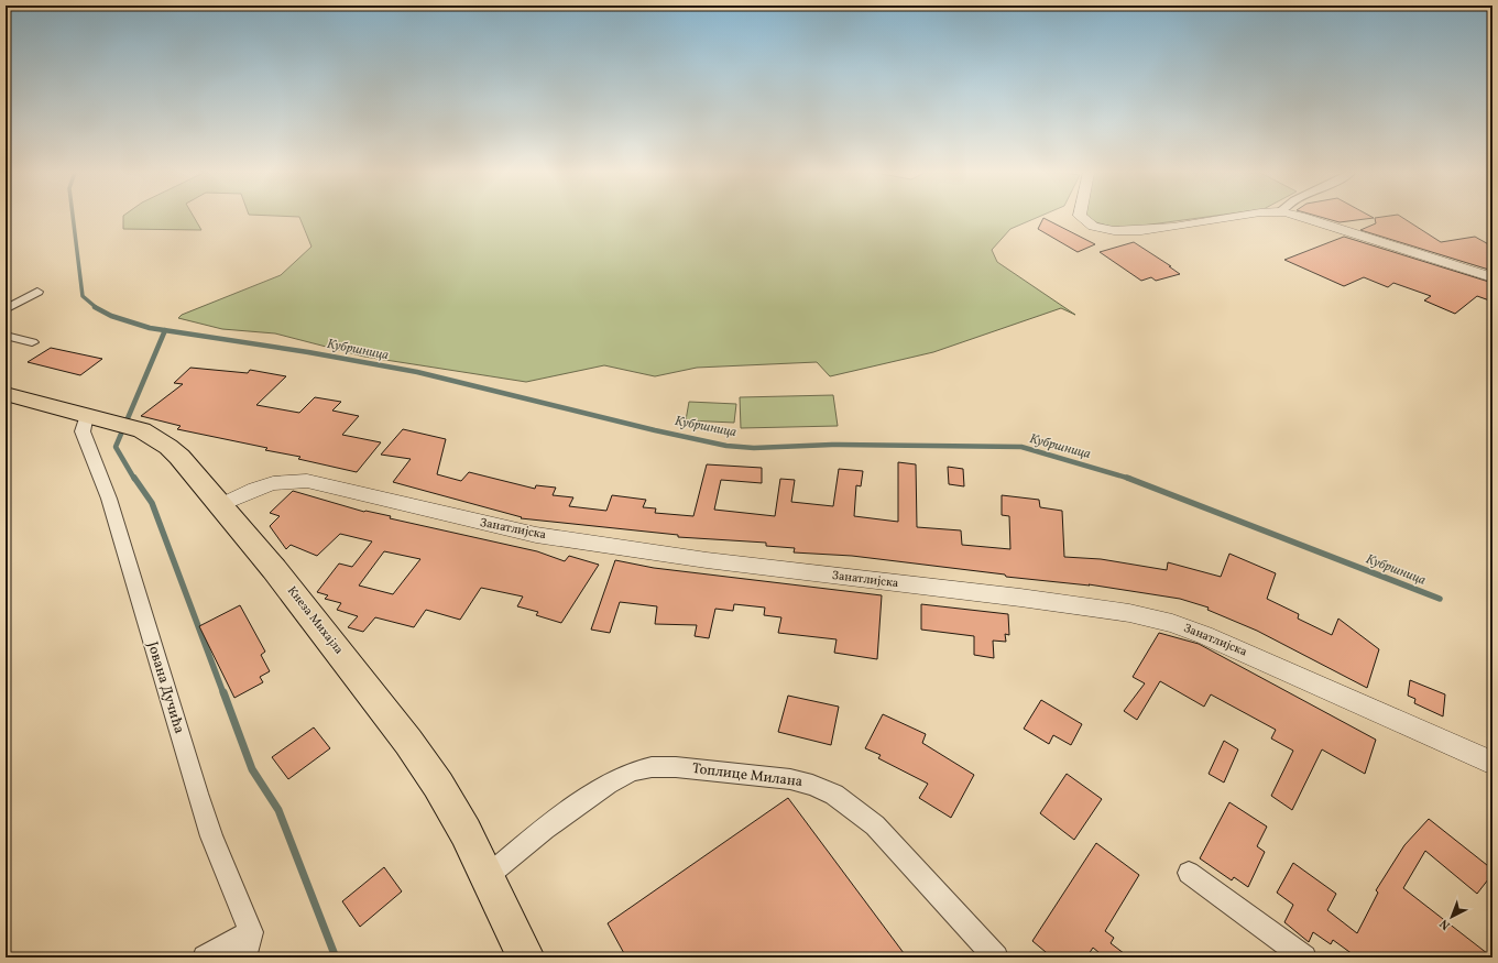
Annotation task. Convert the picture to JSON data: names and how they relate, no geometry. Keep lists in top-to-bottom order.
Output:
{
  "streets": {
    "main road": ["Кнеза Михајла"],
    "street": ["Занатлијска", "Јована Дучића", "Топлице Милана"]
  },
  "crossings": [
    ["Занатлијска", "Кнеза Михајла"],
    ["Кнеза Михајла", "Јована Дучића"],
    ["Кнеза Михајла", "Топлице Милана"]
  ],
  "water": ["Кубршница"],
  "north": "bottom left"
}
